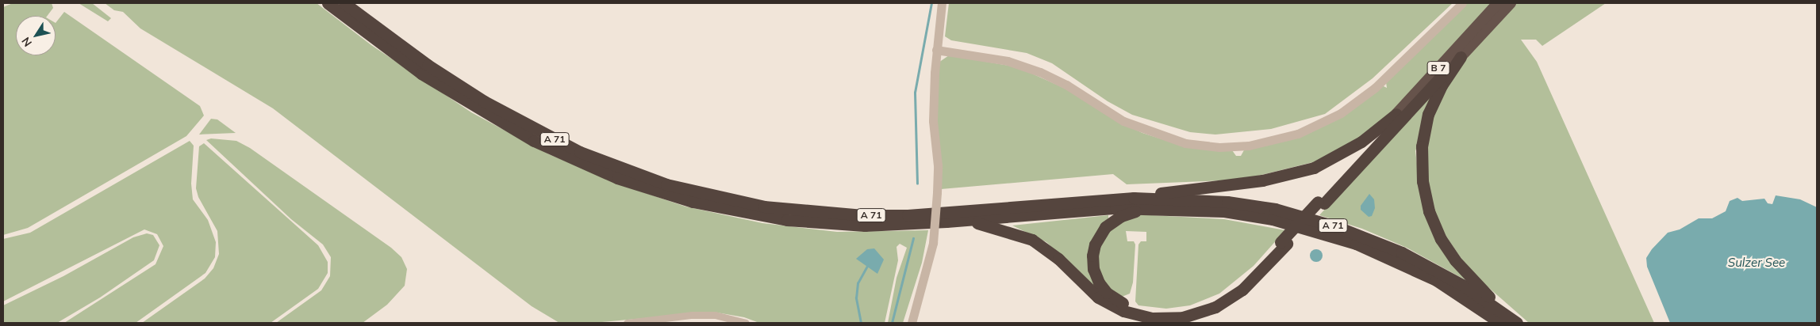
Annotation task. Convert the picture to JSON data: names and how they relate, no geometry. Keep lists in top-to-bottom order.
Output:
{
  "streets": {
    "highway": ["B 7", "A 71"]
  },
  "water": ["Sulzer See"],
  "north": "bottom left"
}
